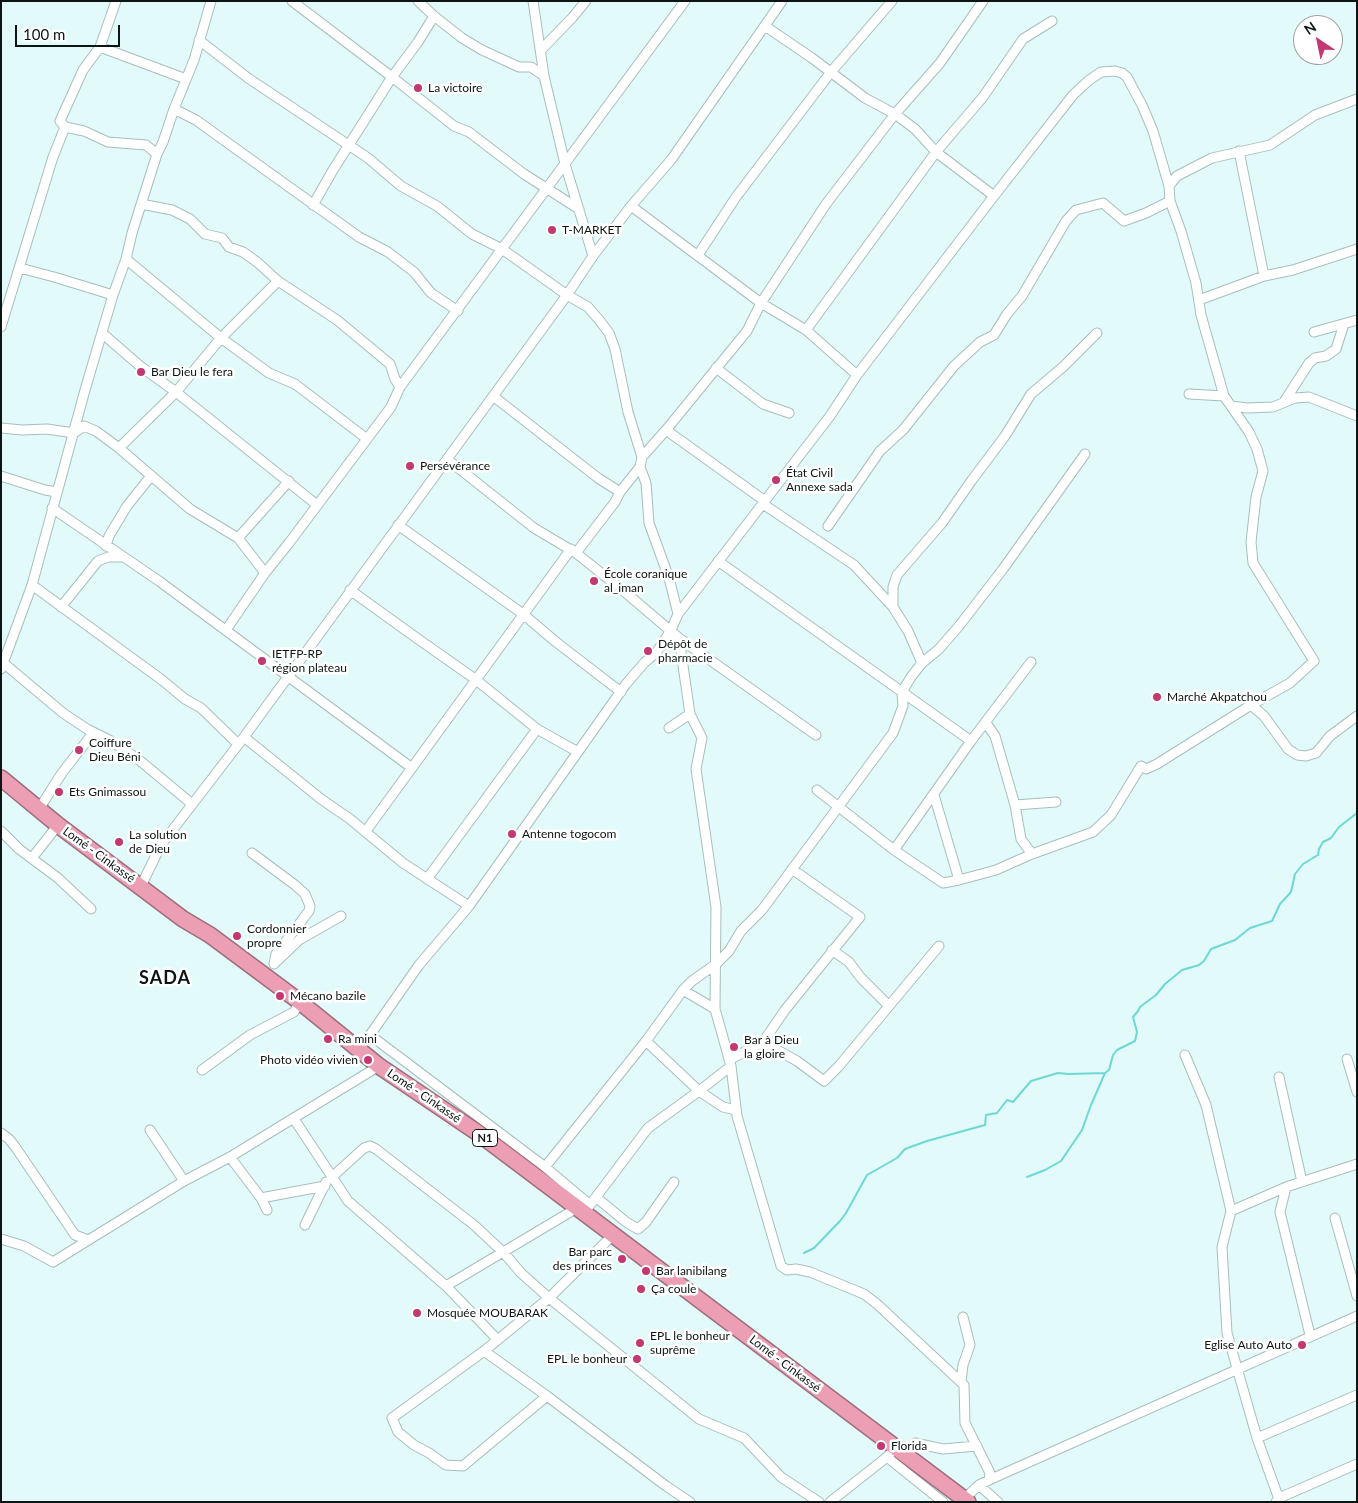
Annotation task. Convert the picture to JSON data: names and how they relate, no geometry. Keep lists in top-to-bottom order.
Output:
{
  "streets": {
    "highway": ["Lomé - Cinkassé", "N1"]
  },
  "districts": ["SADA"],
  "places": [
    "La victoire",
    "T-MARKET",
    "Bar Dieu le fera",
    "Persévérance",
    "État Civil Annexe sada",
    "École coranique al_iman",
    "Dépôt de pharmacie",
    "IETFP-RP région plateau",
    "Marché Akpatchou",
    "Coiffure Dieu Béni",
    "Ets Gnimassou",
    "Antenne togocom",
    "La solution de Dieu",
    "Cordonnier propre",
    "Mécano bazile",
    "Ra mini",
    "Bar à Dieu la gloire",
    "Photo vidéo vivien",
    "Bar parc des princes",
    "Bar lanibilang",
    "Ça coule",
    "Mosquée MOUBARAK",
    "EPL le bonheur suprême",
    "Eglise Auto Auto",
    "EPL le bonheur",
    "Florida"
  ],
  "scale_bar": "100 m",
  "north": "top left"
}
